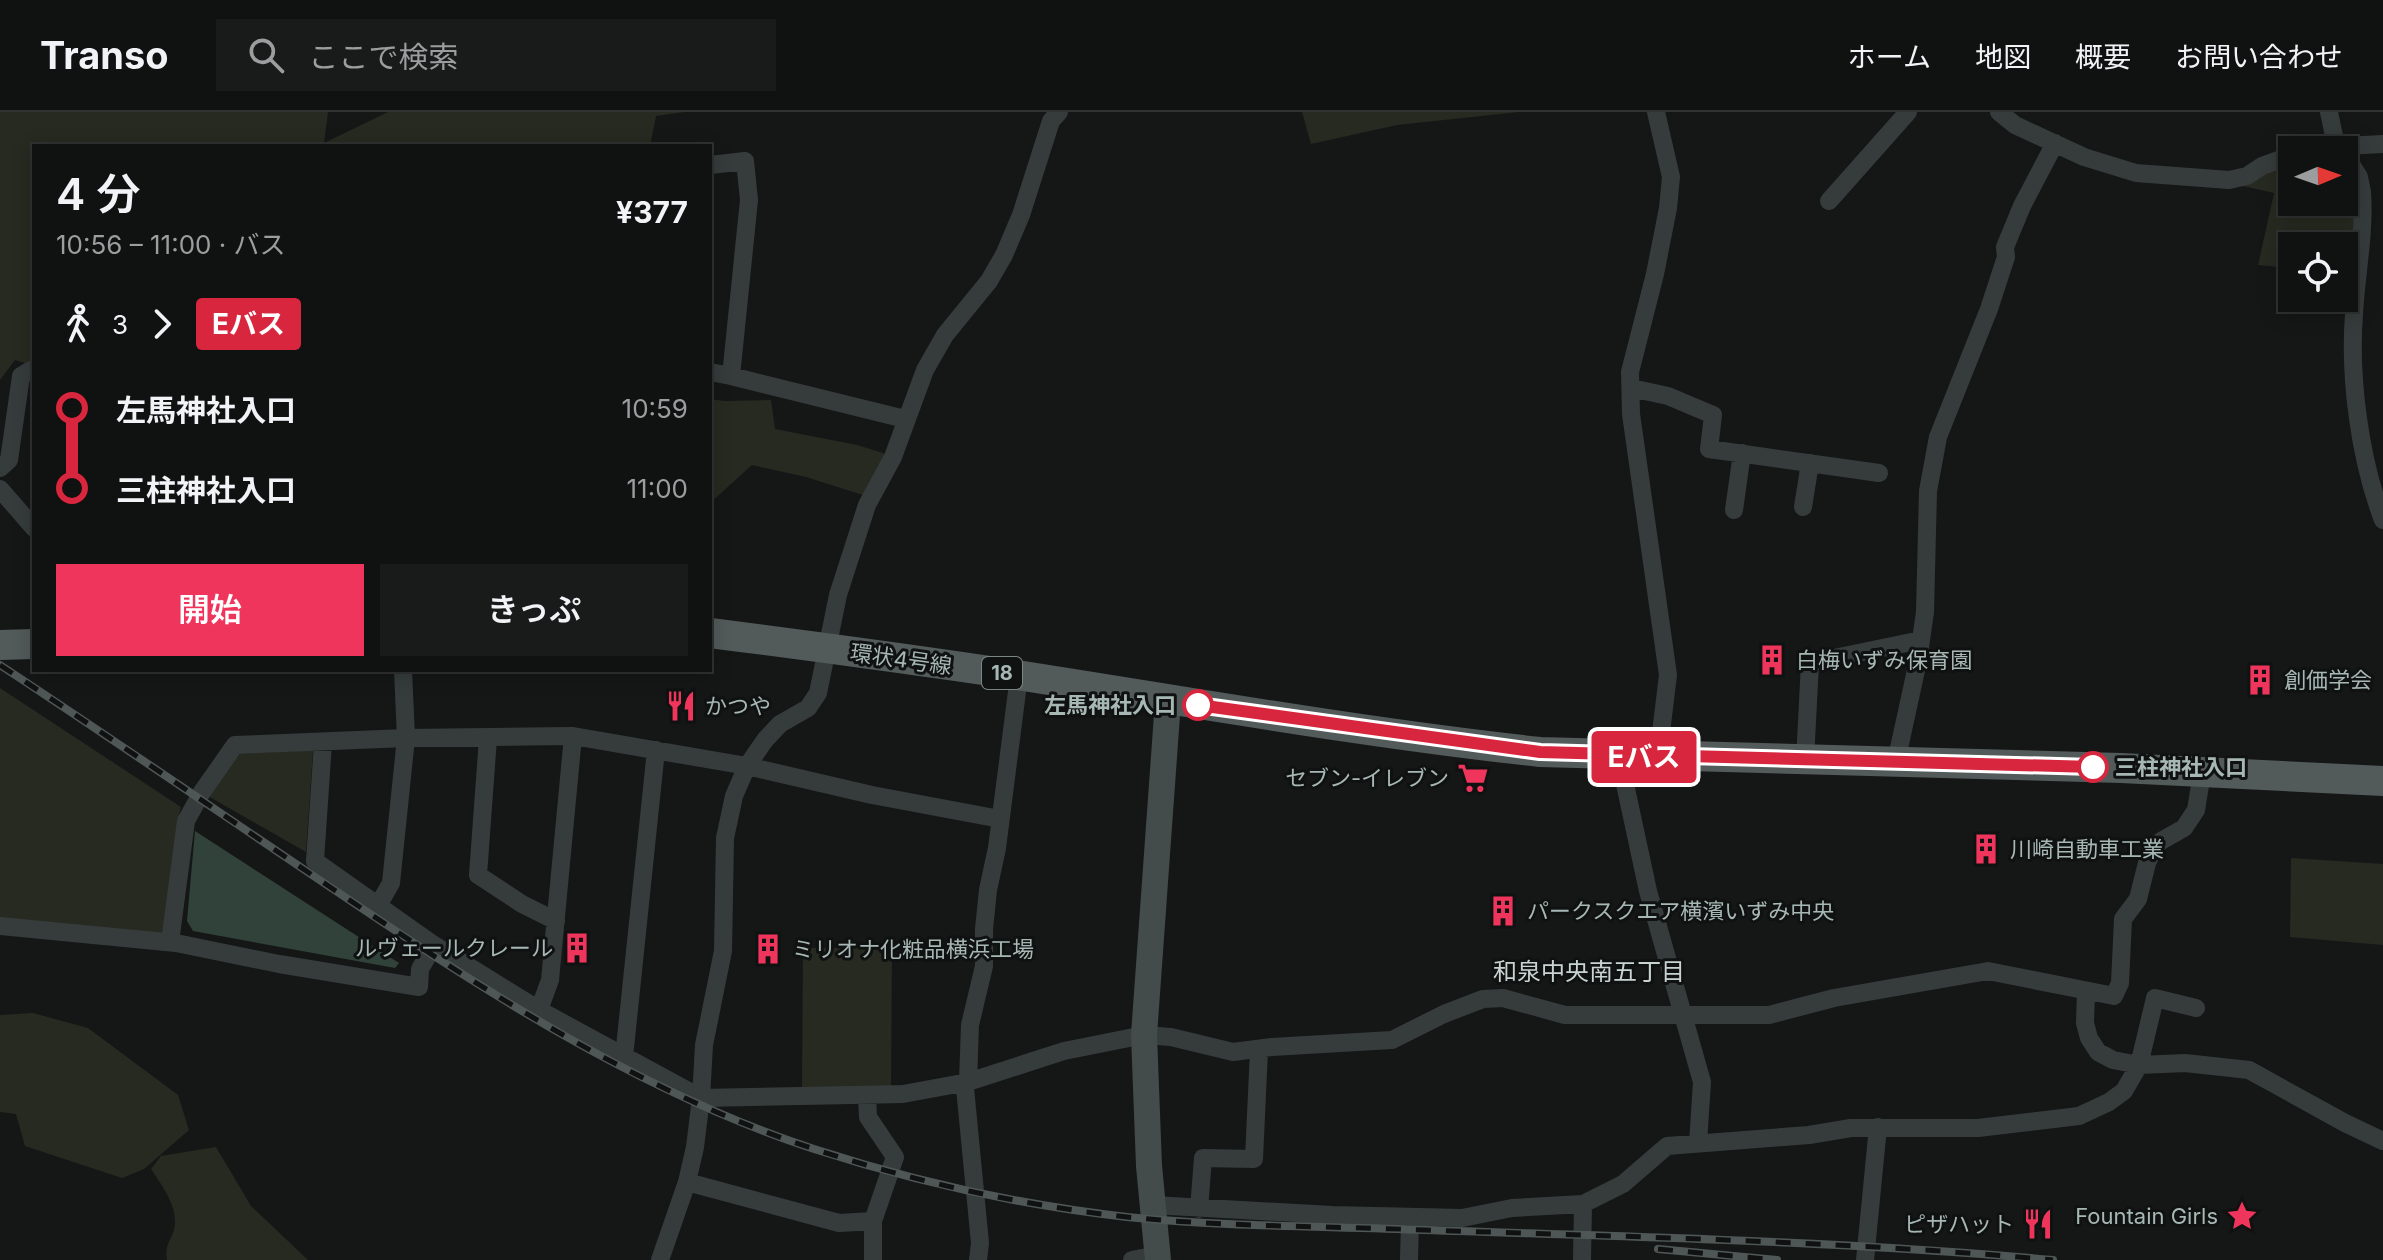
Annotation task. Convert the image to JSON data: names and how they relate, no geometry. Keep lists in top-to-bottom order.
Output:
{
  "streets": {
    "main road": ["環状4号線", "18"]
  },
  "districts": ["和泉中央南五丁目"],
  "places": {
    "building": [
      "白梅いずみ保育園",
      "創価学会",
      "川崎自動車工業",
      "パークスクエア横濱いずみ中央",
      "ルヴェールクレール",
      "ミリオナ化粧品横浜工場"
    ],
    "other": ["左馬神社入口", "三柱神社入口"],
    "restaurant": ["かつや", "ピザハット"],
    "supermarket": ["セブン-イレブン"],
    "place": ["Fountain Girls"]
  },
  "lines": ["bus line Eバス"],
  "north": "right",
  "page": {
    "header": "Transo",
    "search": "ここで検索",
    "nav": [
      "ホーム",
      "地図",
      "概要",
      "お問い合わせ"
    ],
    "on_map": "Eバス",
    "heading": ["4 分", "10:56 – 11:00 · バス", "¥377"],
    "legs": ["3", "Eバス"],
    "list": [
      {
        "name": "左馬神社入口",
        "value": "10:59"
      },
      {
        "name": "三柱神社入口",
        "value": "11:00"
      }
    ],
    "buttons": ["開始", "きっぷ"]
  }
}
